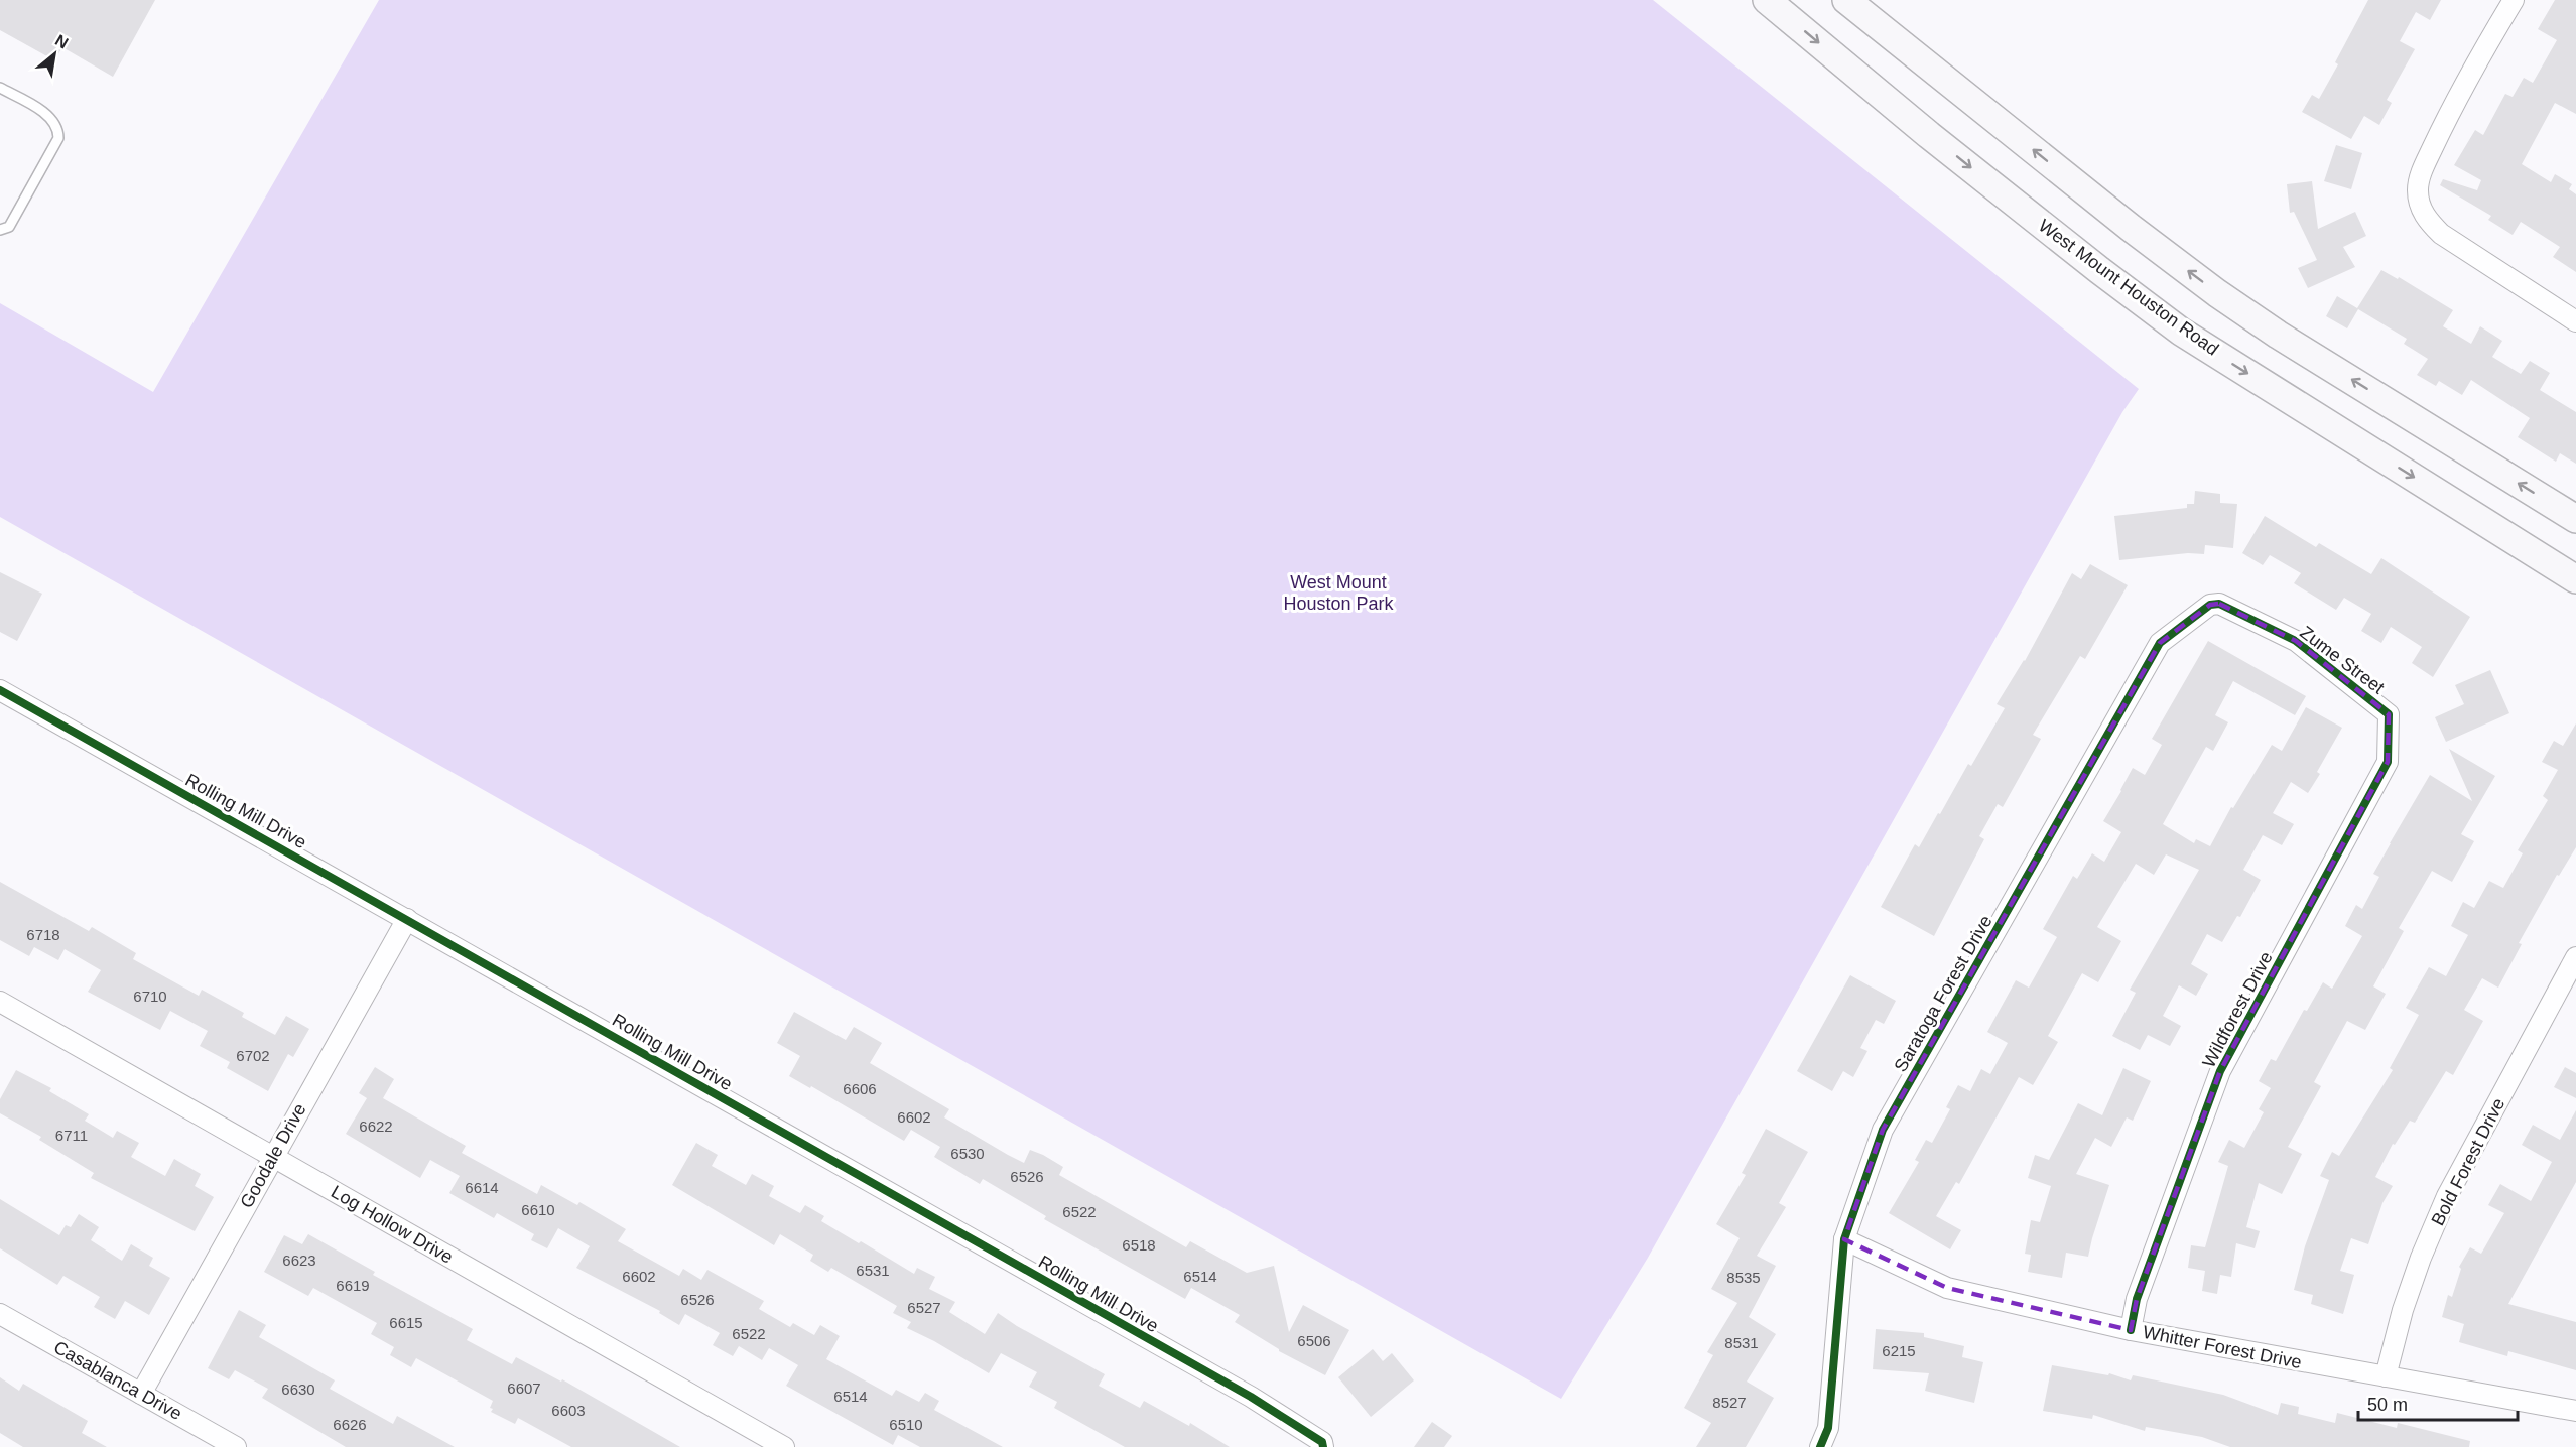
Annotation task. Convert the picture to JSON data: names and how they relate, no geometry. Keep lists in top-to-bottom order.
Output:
{
  "streets": {
    "main road": ["West Mount Houston Road"],
    "street": [
      "Zume Street",
      "Rolling Mill Drive",
      "Saratoga Forest Drive",
      "Wildforest Drive",
      "Goodale Drive",
      "Bold Forest Drive",
      "Log Hollow Drive",
      "Whitter Forest Drive",
      "Casablanca Drive"
    ]
  },
  "crossings": [
    ["Zume Street", "Saratoga Forest Drive"],
    ["Zume Street", "Wildforest Drive"],
    ["Rolling Mill Drive", "Goodale Drive"],
    ["Saratoga Forest Drive", "Whitter Forest Drive"],
    ["Wildforest Drive", "Whitter Forest Drive"],
    ["Goodale Drive", "Log Hollow Drive"],
    ["Goodale Drive", "Casablanca Drive"],
    ["Bold Forest Drive", "Whitter Forest Drive"]
  ],
  "parks": ["West Mount Houston Park"],
  "house_numbers": [
    "6718",
    "6710",
    "6702",
    "6606",
    "6602",
    "6622",
    "6711",
    "6530",
    "6526",
    "6614",
    "6610",
    "6522",
    "6518",
    "6623",
    "6531",
    "6602",
    "6514",
    "8535",
    "6619",
    "6526",
    "6527",
    "6615",
    "6522",
    "6506",
    "8531",
    "6215",
    "6607",
    "6630",
    "6514",
    "8527",
    "6603",
    "6626",
    "6510"
  ],
  "scale_bar": "50 m",
  "north": "top right"
}
